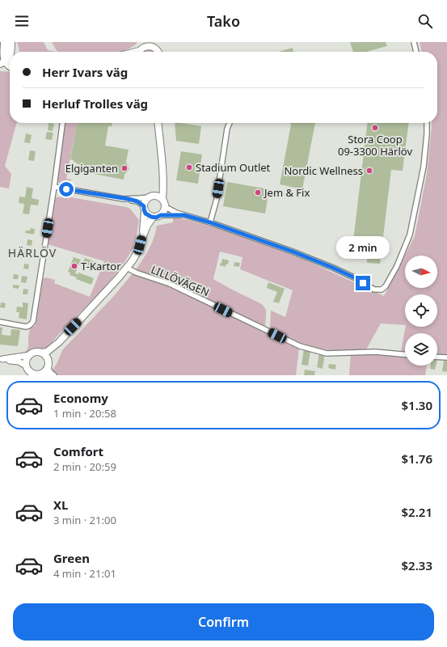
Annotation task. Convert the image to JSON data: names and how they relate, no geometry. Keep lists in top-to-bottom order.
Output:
{
  "streets": {
    "street": ["LILLÖVÄGEN"]
  },
  "districts": ["HÄRLÖV"],
  "places": [
    "Stora Coop 09-3300 Härlöv",
    "Stadium Outlet",
    "Elgiganten",
    "Nordic Wellness",
    "Jem & Fix",
    "T-Kartor"
  ],
  "north": "right",
  "page": {
    "header": "Tako",
    "banner": ["Herr Ivars väg", "Herluf Trolles väg"],
    "bubble": "2 min",
    "list": [
      {
        "name": "Economy",
        "note": "1 min · 20:58",
        "value": "$1.30"
      },
      {
        "name": "Comfort",
        "note": "2 min · 20:59",
        "value": "$1.76"
      },
      {
        "name": "XL",
        "note": "3 min · 21:00",
        "value": "$2.21"
      },
      {
        "name": "Green",
        "note": "4 min · 21:01",
        "value": "$2.33"
      }
    ],
    "buttons": "Confirm"
  }
}
